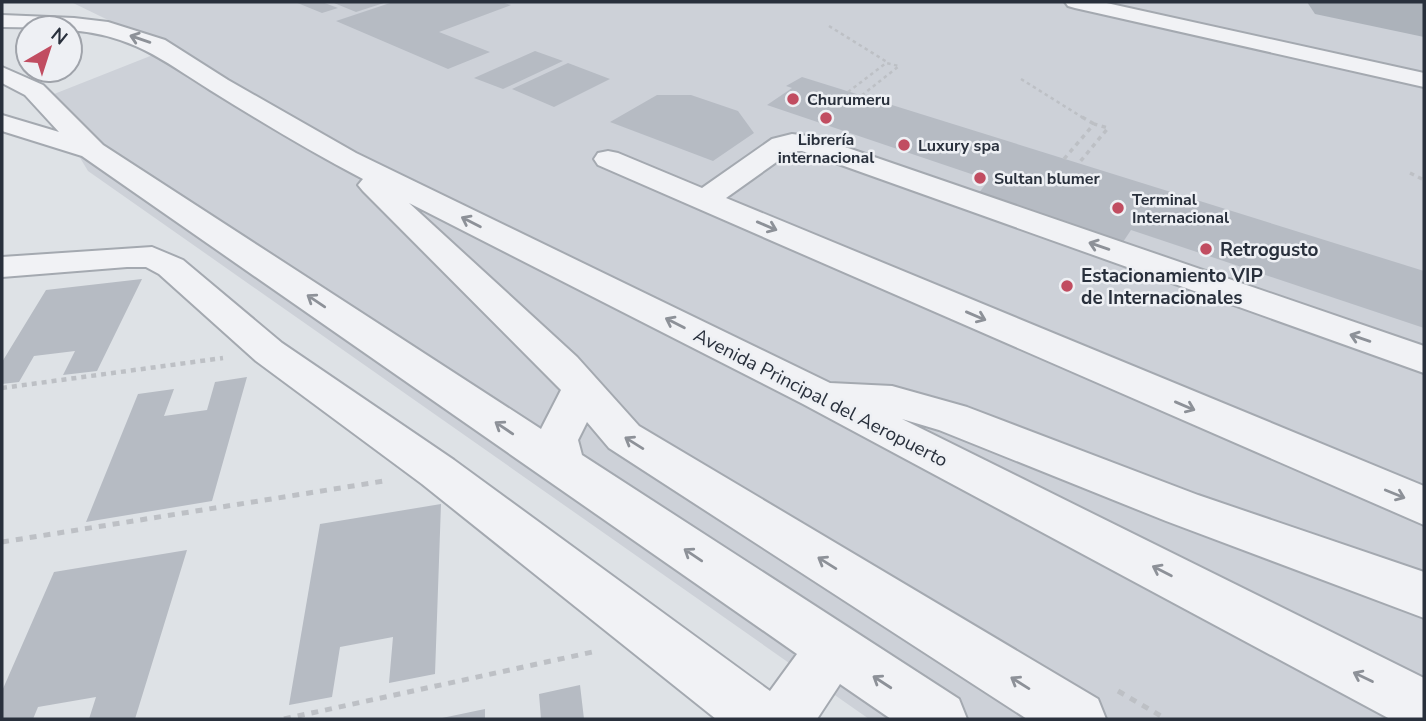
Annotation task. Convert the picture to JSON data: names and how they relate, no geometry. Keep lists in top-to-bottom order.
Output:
{
  "streets": {
    "lane": ["Avenida Principal del Aeropuerto"]
  },
  "places": [
    "Churumeru",
    "Librería internacional",
    "Luxury spa",
    "Sultan blumer",
    "Terminal Internacional",
    "Retrogusto",
    "Estacionamiento VIP de Internacionales"
  ],
  "north": "top right"
}
